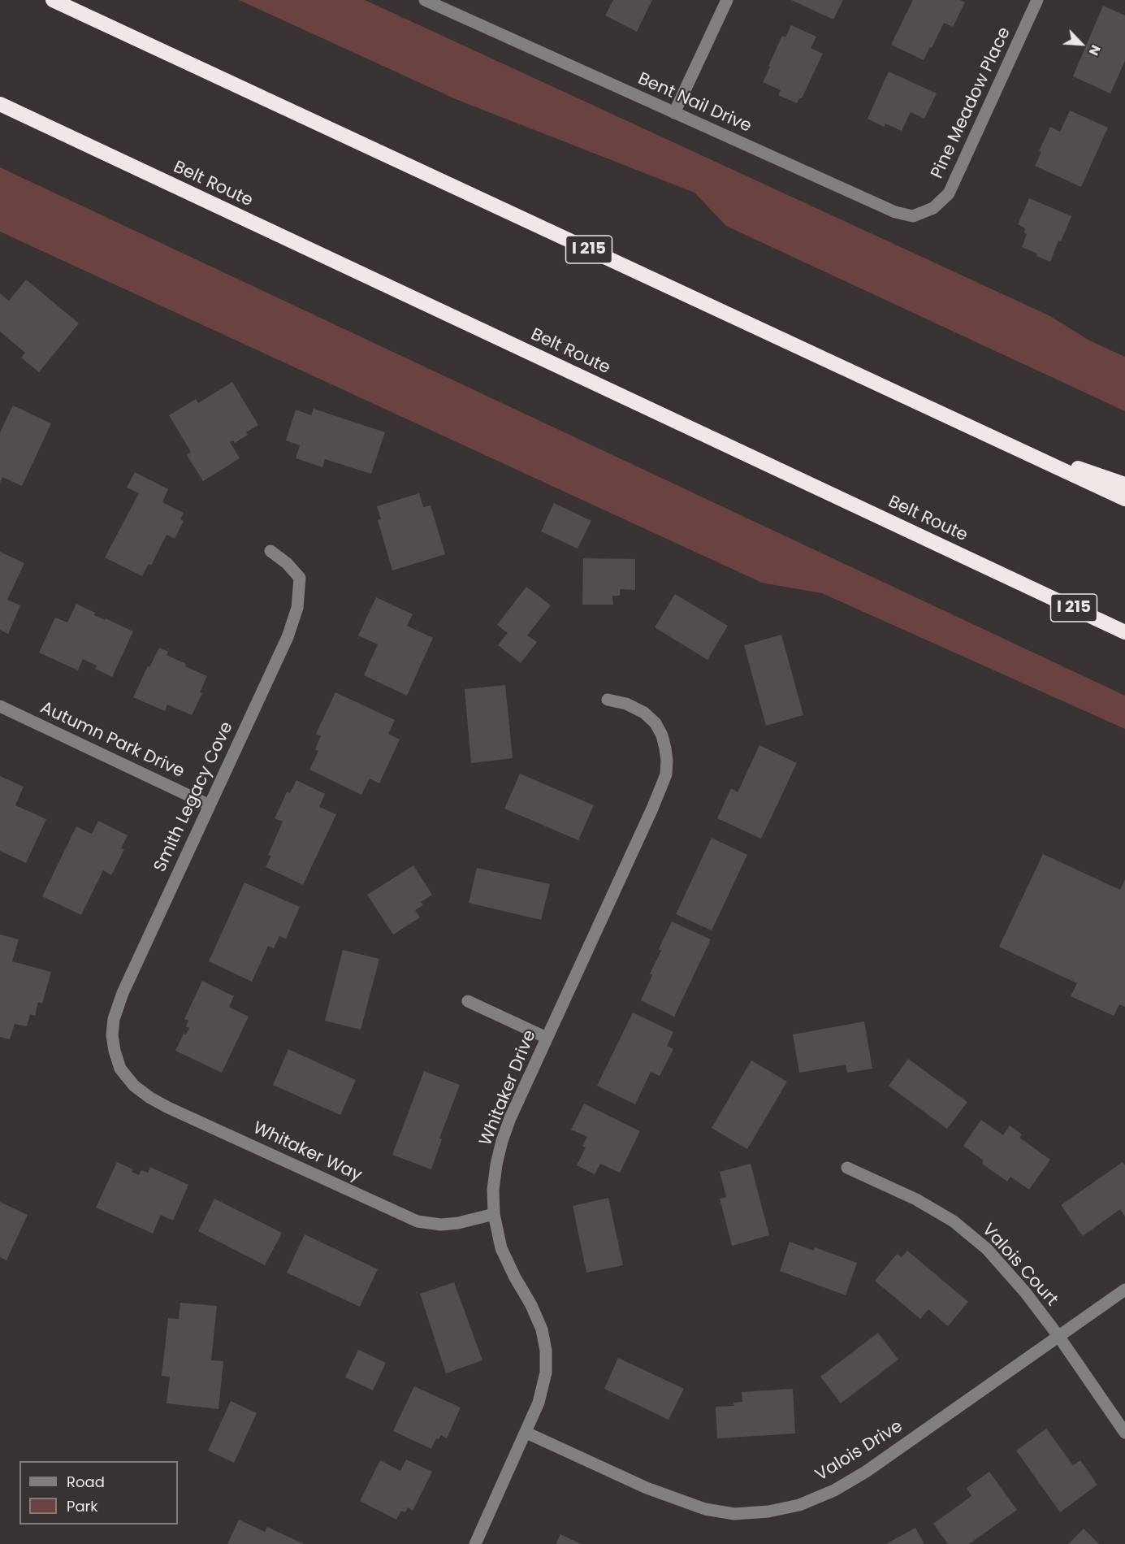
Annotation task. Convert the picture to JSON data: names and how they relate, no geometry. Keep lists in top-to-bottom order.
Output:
{
  "streets": {
    "highway": ["Belt Route", "I 215"],
    "street": [
      "Bent Nail Drive",
      "Pine Meadow Place",
      "Autumn Park Drive",
      "Smith Legacy Cove",
      "Whitaker Drive",
      "Whitaker Way",
      "Valois Court",
      "Valois Drive"
    ]
  },
  "crossings": [
    ["Bent Nail Drive", "Pine Meadow Place"],
    ["Autumn Park Drive", "Smith Legacy Cove"],
    ["Smith Legacy Cove", "Whitaker Way"],
    ["Whitaker Drive", "Whitaker Way"],
    ["Whitaker Drive", "Valois Drive"],
    ["Valois Court", "Valois Drive"]
  ],
  "legend": ["Road", "Park"],
  "north": "bottom right"
}
